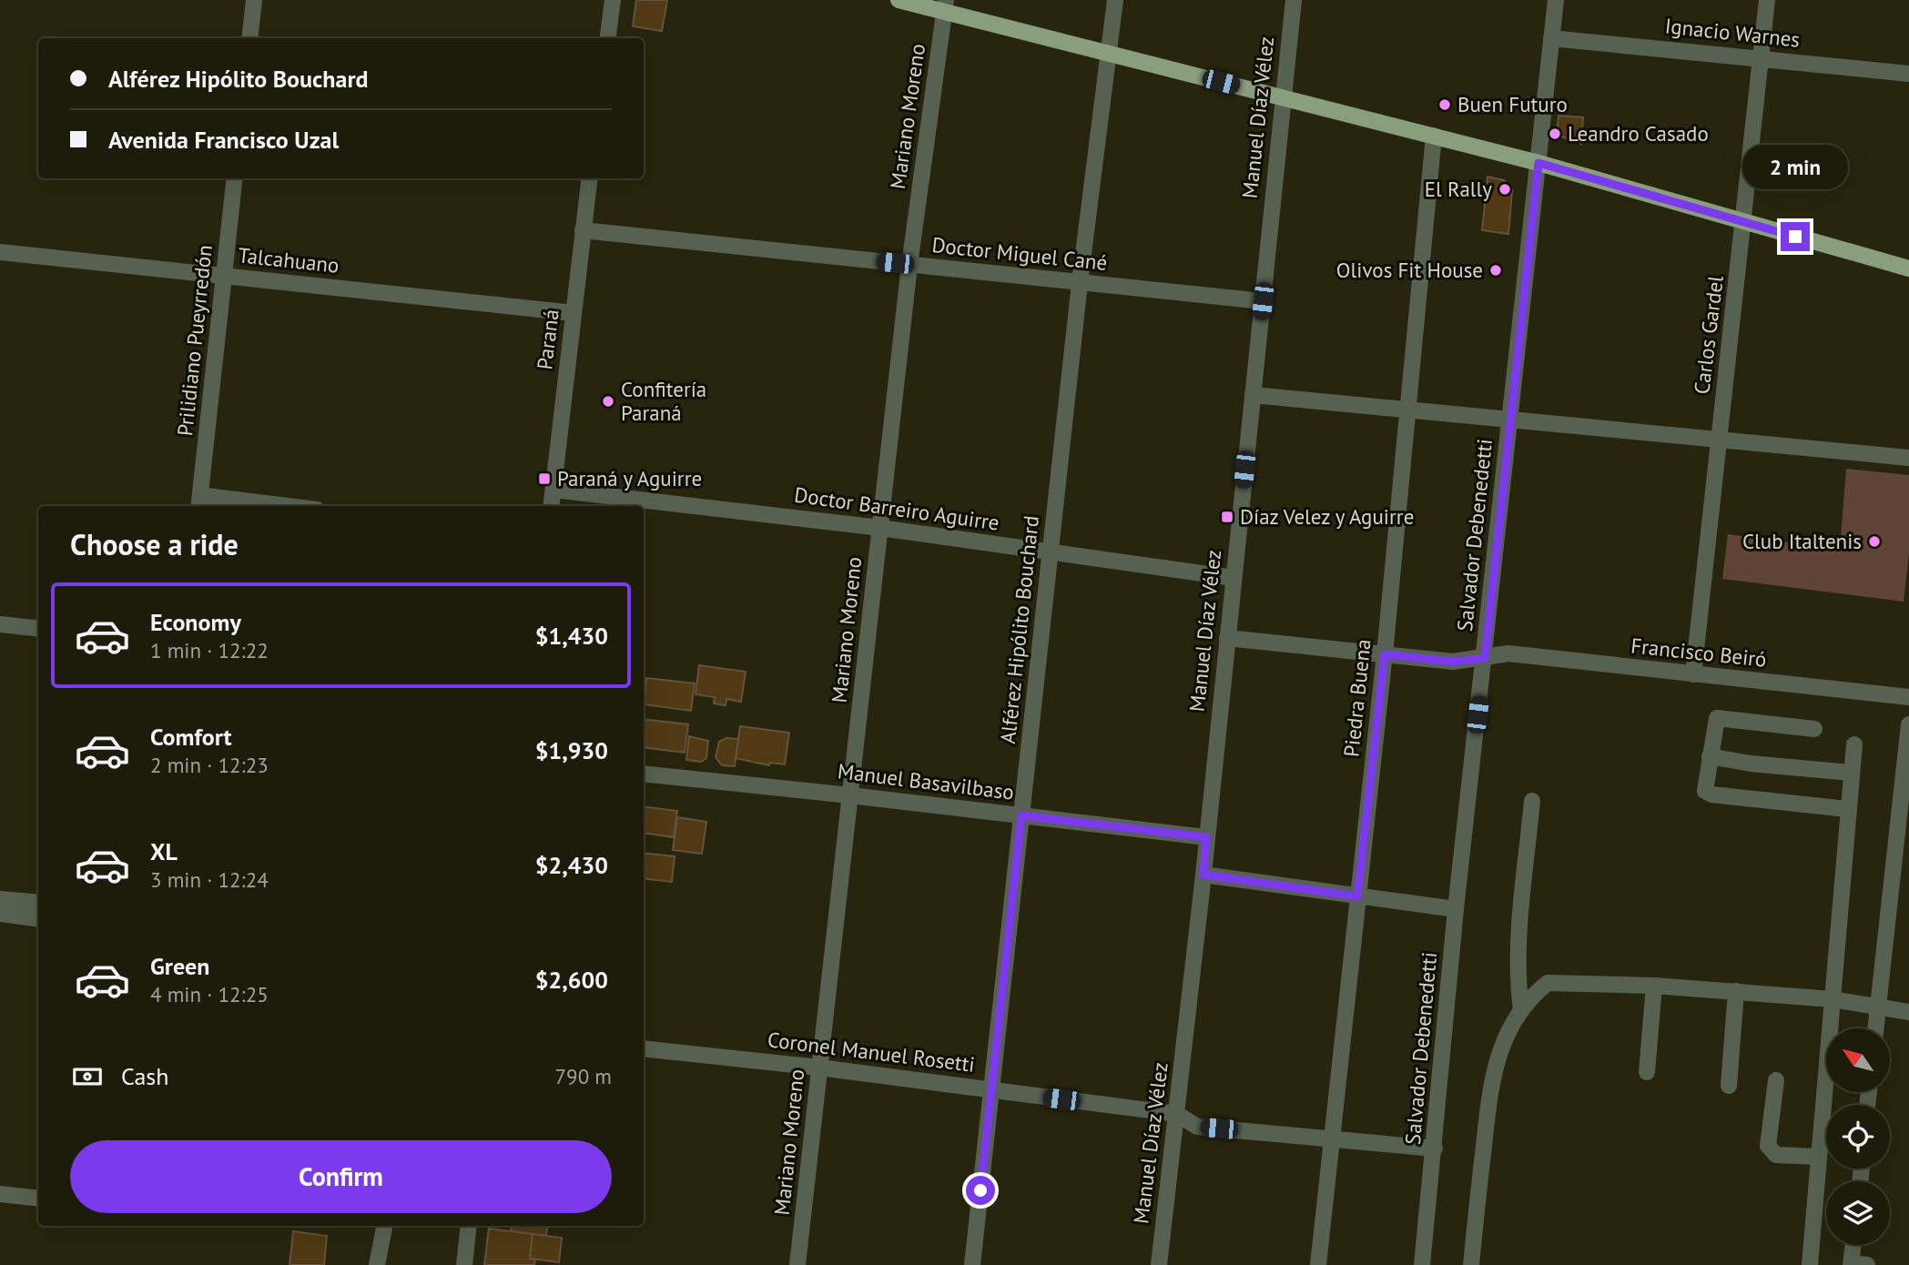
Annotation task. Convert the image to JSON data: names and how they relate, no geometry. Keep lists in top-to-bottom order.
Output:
{
  "streets": {
    "street": [
      "Ignacio Warnes",
      "Mariano Moreno",
      "Manuel Díaz Vélez",
      "Doctor Miguel Cané",
      "Talcahuano",
      "Carlos Gardel",
      "Paraná",
      "Prilidiano Pueyrredón",
      "Doctor Barreiro Aguirre",
      "Salvador Debenedetti",
      "Alférez Hipólito Bouchard",
      "Francisco Beiró",
      "Piedra Buena",
      "Manuel Basavilbaso",
      "Coronel Manuel Rosetti"
    ]
  },
  "crossings": [
    ["Ignacio Warnes", "Carlos Gardel"],
    ["Ignacio Warnes", "Salvador Debenedetti"],
    ["Mariano Moreno", "Doctor Miguel Cané"],
    ["Mariano Moreno", "Doctor Barreiro Aguirre"],
    ["Mariano Moreno", "Manuel Basavilbaso"],
    ["Mariano Moreno", "Coronel Manuel Rosetti"],
    ["Manuel Díaz Vélez", "Doctor Miguel Cané"],
    ["Manuel Díaz Vélez", "Doctor Barreiro Aguirre"],
    ["Manuel Díaz Vélez", "Manuel Basavilbaso"],
    ["Manuel Díaz Vélez", "Coronel Manuel Rosetti"],
    ["Doctor Miguel Cané", "Paraná"],
    ["Doctor Miguel Cané", "Alférez Hipólito Bouchard"],
    ["Talcahuano", "Paraná"],
    ["Talcahuano", "Prilidiano Pueyrredón"],
    ["Carlos Gardel", "Francisco Beiró"],
    ["Paraná", "Doctor Barreiro Aguirre"],
    ["Doctor Barreiro Aguirre", "Alférez Hipólito Bouchard"],
    ["Salvador Debenedetti", "Francisco Beiró"],
    ["Salvador Debenedetti", "Coronel Manuel Rosetti"],
    ["Alférez Hipólito Bouchard", "Manuel Basavilbaso"],
    ["Alférez Hipólito Bouchard", "Coronel Manuel Rosetti"],
    ["Piedra Buena", "Coronel Manuel Rosetti"]
  ],
  "places": {
    "other": [
      "Buen Futuro",
      "Leandro Casado",
      "El Rally",
      "Olivos Fit House",
      "Confitería Paraná",
      "Club Italtenis"
    ],
    "transit": ["Paraná y Aguirre", "Díaz Velez y Aguirre"]
  },
  "north": "top left",
  "page": {
    "banner": ["Alférez Hipólito Bouchard", "Avenida Francisco Uzal"],
    "bubble": "2 min",
    "heading": "Choose a ride",
    "list": [
      {
        "name": "Economy",
        "note": "1 min · 12:22",
        "value": "$1,430"
      },
      {
        "name": "Comfort",
        "note": "2 min · 12:23",
        "value": "$1,930"
      },
      {
        "name": "XL",
        "note": "3 min · 12:24",
        "value": "$2,430"
      },
      {
        "name": "Green",
        "note": "4 min · 12:25",
        "value": "$2,600"
      }
    ],
    "pay": ["Cash", "790 m"],
    "buttons": "Confirm"
  }
}
